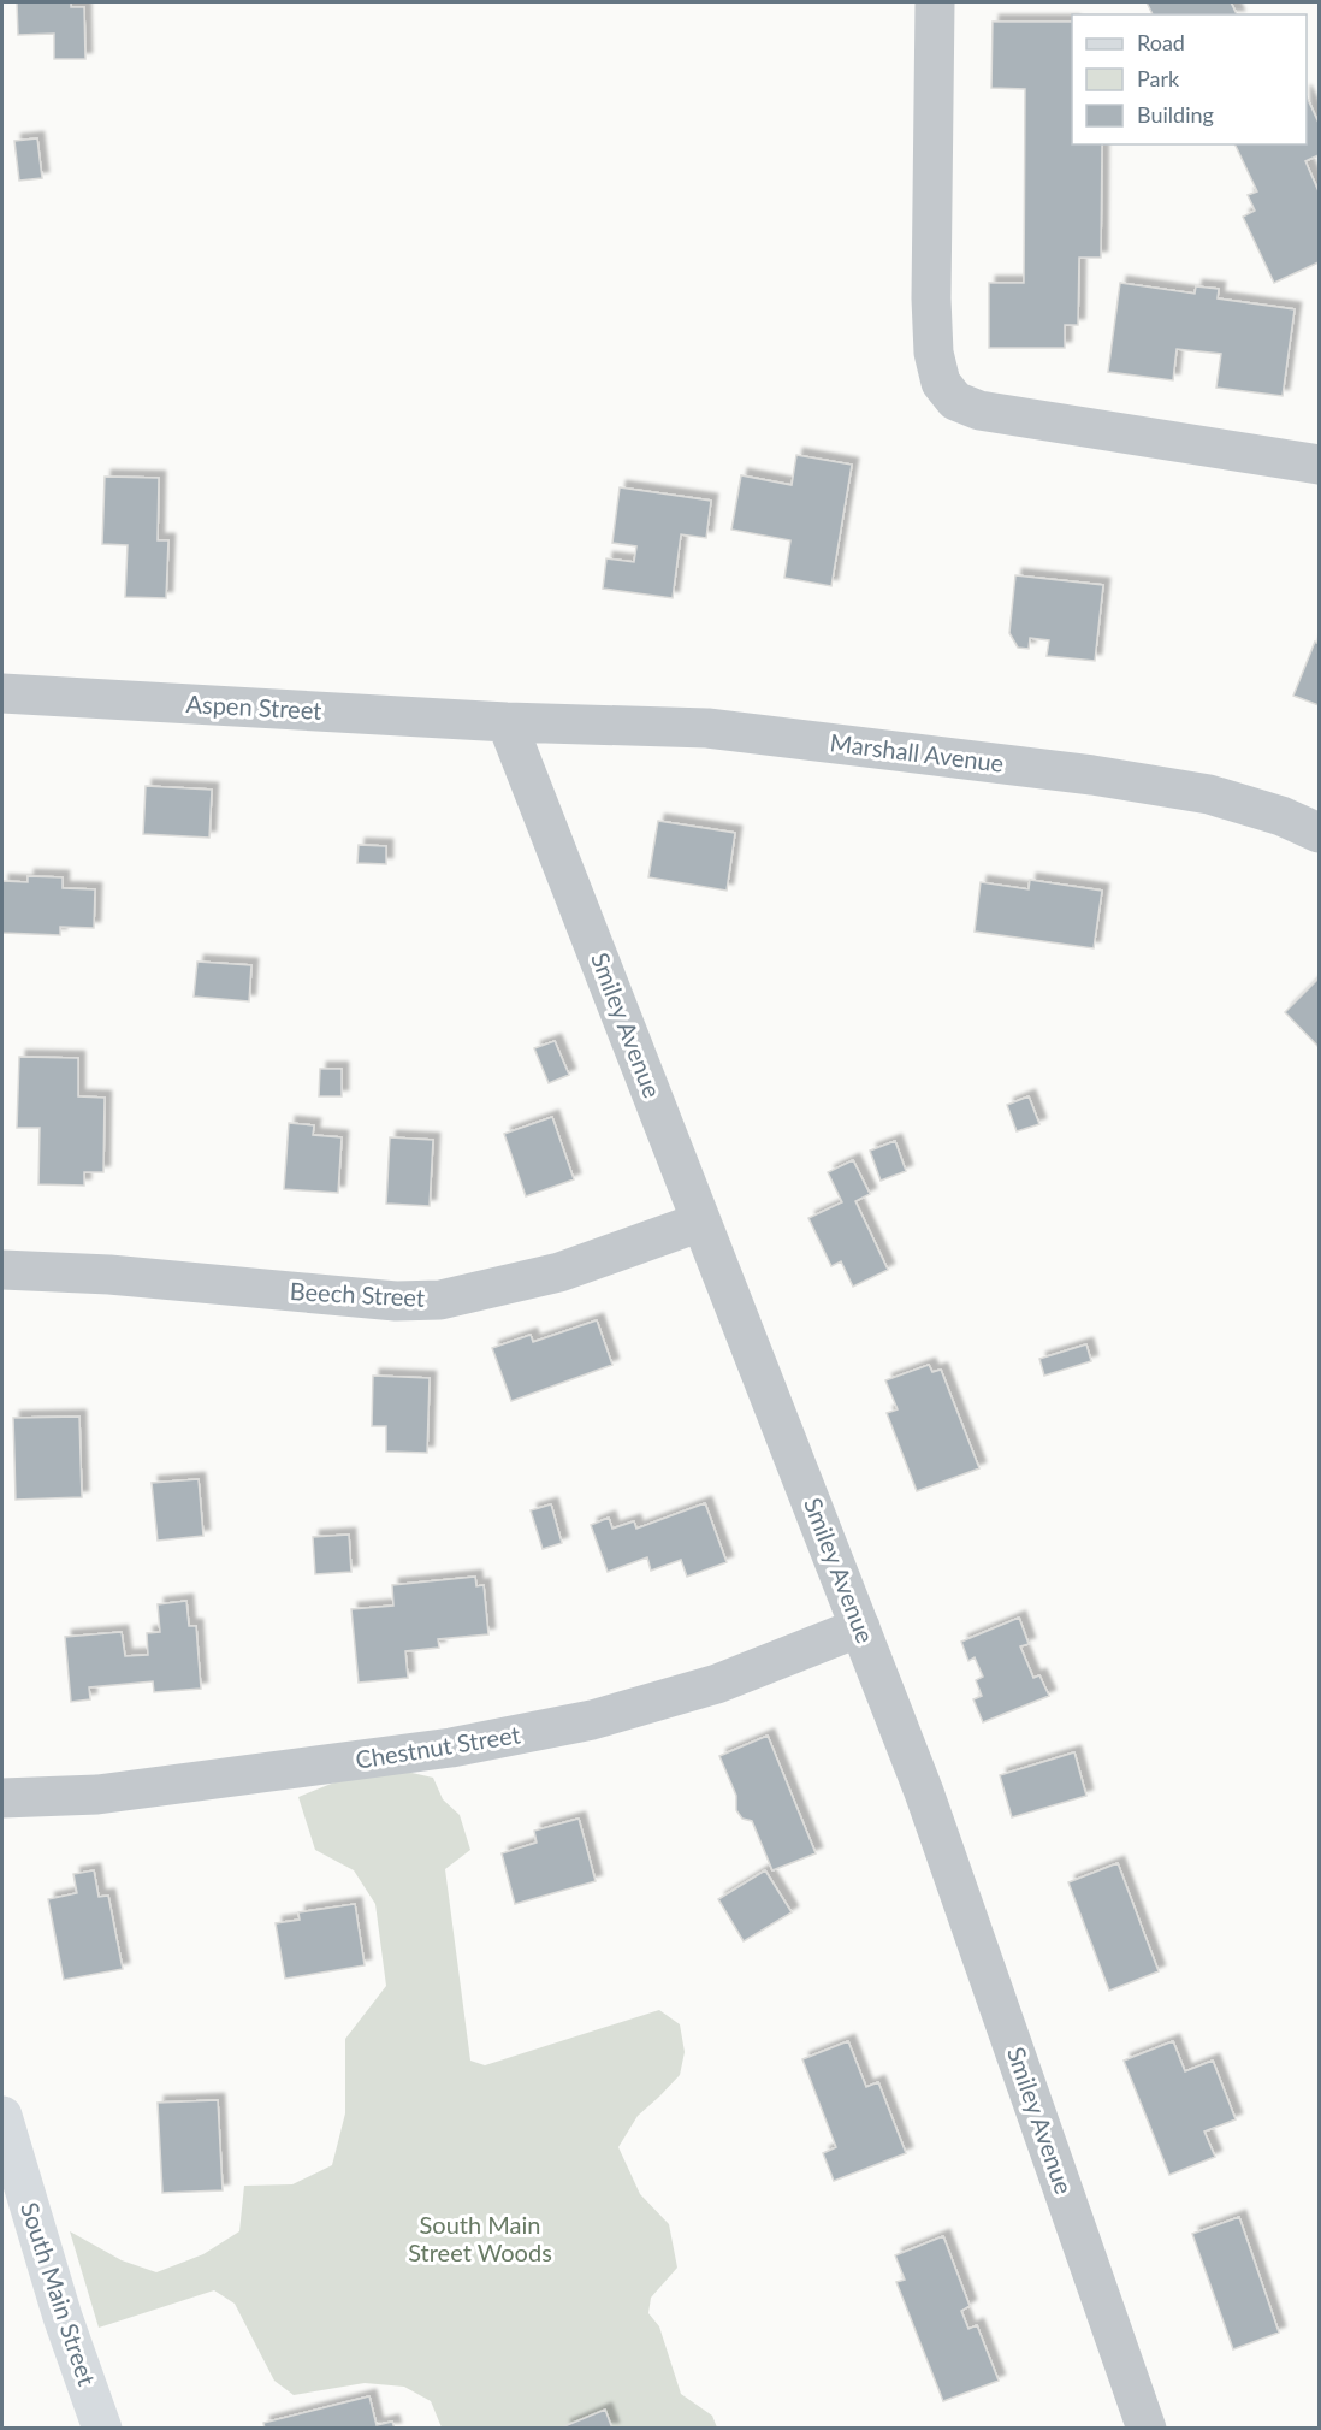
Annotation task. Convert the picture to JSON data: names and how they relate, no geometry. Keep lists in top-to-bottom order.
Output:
{
  "streets": {
    "main road": ["South Main Street"],
    "street": [
      "Aspen Street",
      "Marshall Avenue",
      "Smiley Avenue",
      "Beech Street",
      "Chestnut Street"
    ]
  },
  "crossings": [
    ["Aspen Street", "Marshall Avenue"],
    ["Aspen Street", "Smiley Avenue"],
    ["Marshall Avenue", "Smiley Avenue"],
    ["Smiley Avenue", "Beech Street"],
    ["Smiley Avenue", "Chestnut Street"]
  ],
  "parks": ["South Main Street Woods"],
  "legend": ["Road", "Park", "Building"]
}
